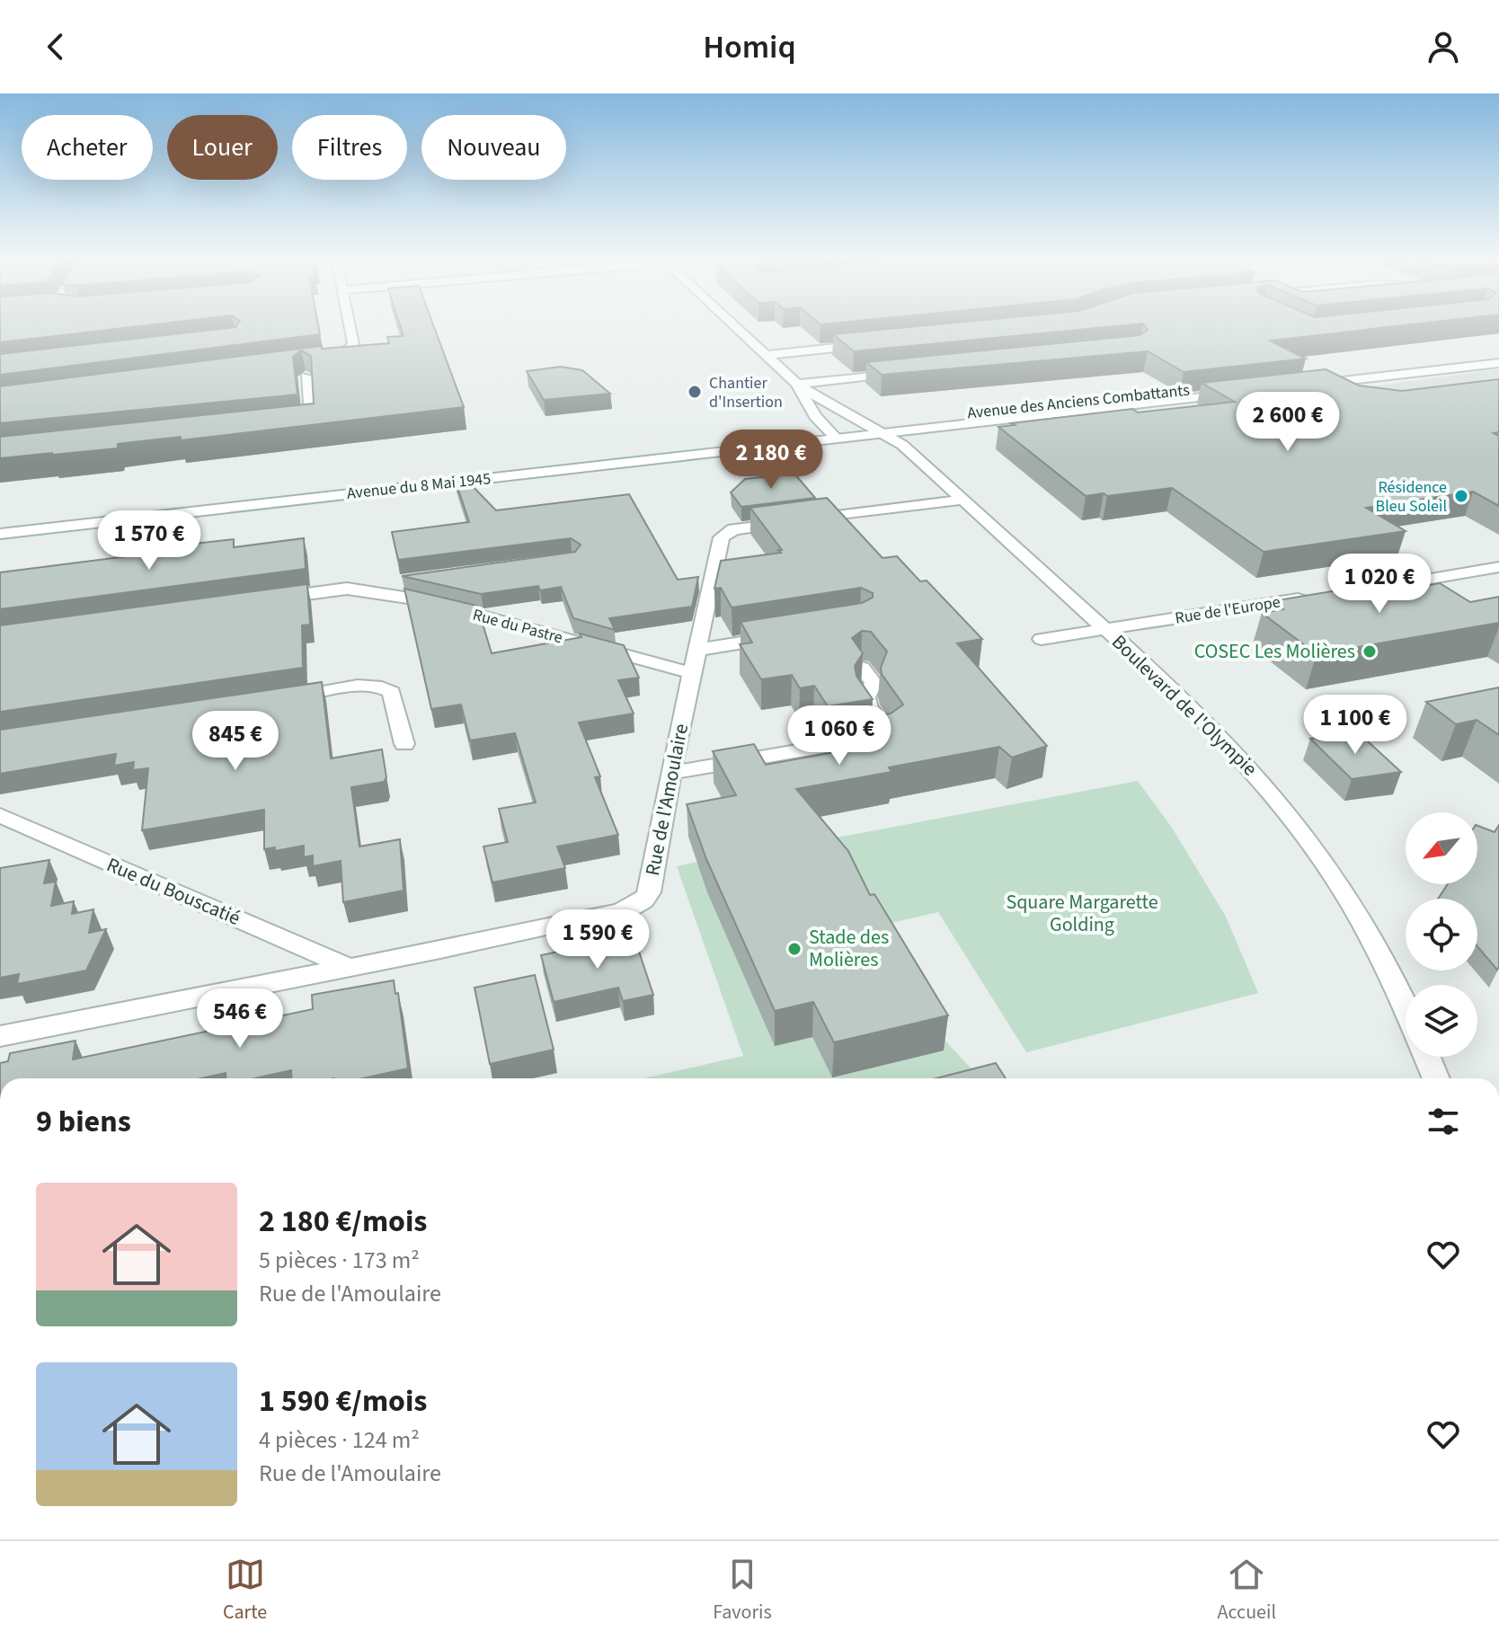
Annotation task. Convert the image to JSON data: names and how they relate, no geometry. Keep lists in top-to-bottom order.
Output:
{
  "streets": {
    "street": [
      "Avenue des Anciens Combattants",
      "Avenue du 8 Mai 1945",
      "Rue de l'Europe",
      "Rue du Pastre",
      "Boulevard de l'Olympie",
      "Rue de l'Amoulaire",
      "Rue du Bouscatié"
    ]
  },
  "crossings": [
    ["Avenue des Anciens Combattants", "Avenue du 8 Mai 1945"],
    ["Avenue des Anciens Combattants", "Boulevard de l'Olympie"],
    ["Rue de l'Europe", "Boulevard de l'Olympie"],
    ["Rue du Pastre", "Rue de l'Amoulaire"],
    ["Boulevard de l'Olympie", "Rue de l'Amoulaire"],
    ["Rue de l'Amoulaire", "Rue du Bouscatié"]
  ],
  "parks": ["Square Margarette Golding"],
  "places": [
    "Chantier d'Insertion",
    "Résidence Bleu Soleil",
    "COSEC Les Molières",
    "Stade des Molières"
  ],
  "north": "bottom left",
  "page": {
    "header": "Homiq",
    "chip": [
      "Acheter",
      "Louer",
      "Filtres",
      "Nouveau"
    ],
    "price": [
      "2 600 €",
      "2 180 €",
      "1 570 €",
      "1 020 €",
      "1 100 €",
      "1 060 €",
      "845 €",
      "1 590 €",
      "546 €"
    ],
    "heading": "9 biens",
    "list": [
      {
        "name": "2 180 €/mois",
        "note": "5 pièces · 173 m² · Rue de l'Amoulaire"
      },
      {
        "name": "1 590 €/mois",
        "note": "4 pièces · 124 m² · Rue de l'Amoulaire"
      }
    ],
    "tabs": ["Carte", "Favoris", "Accueil"]
  }
}
